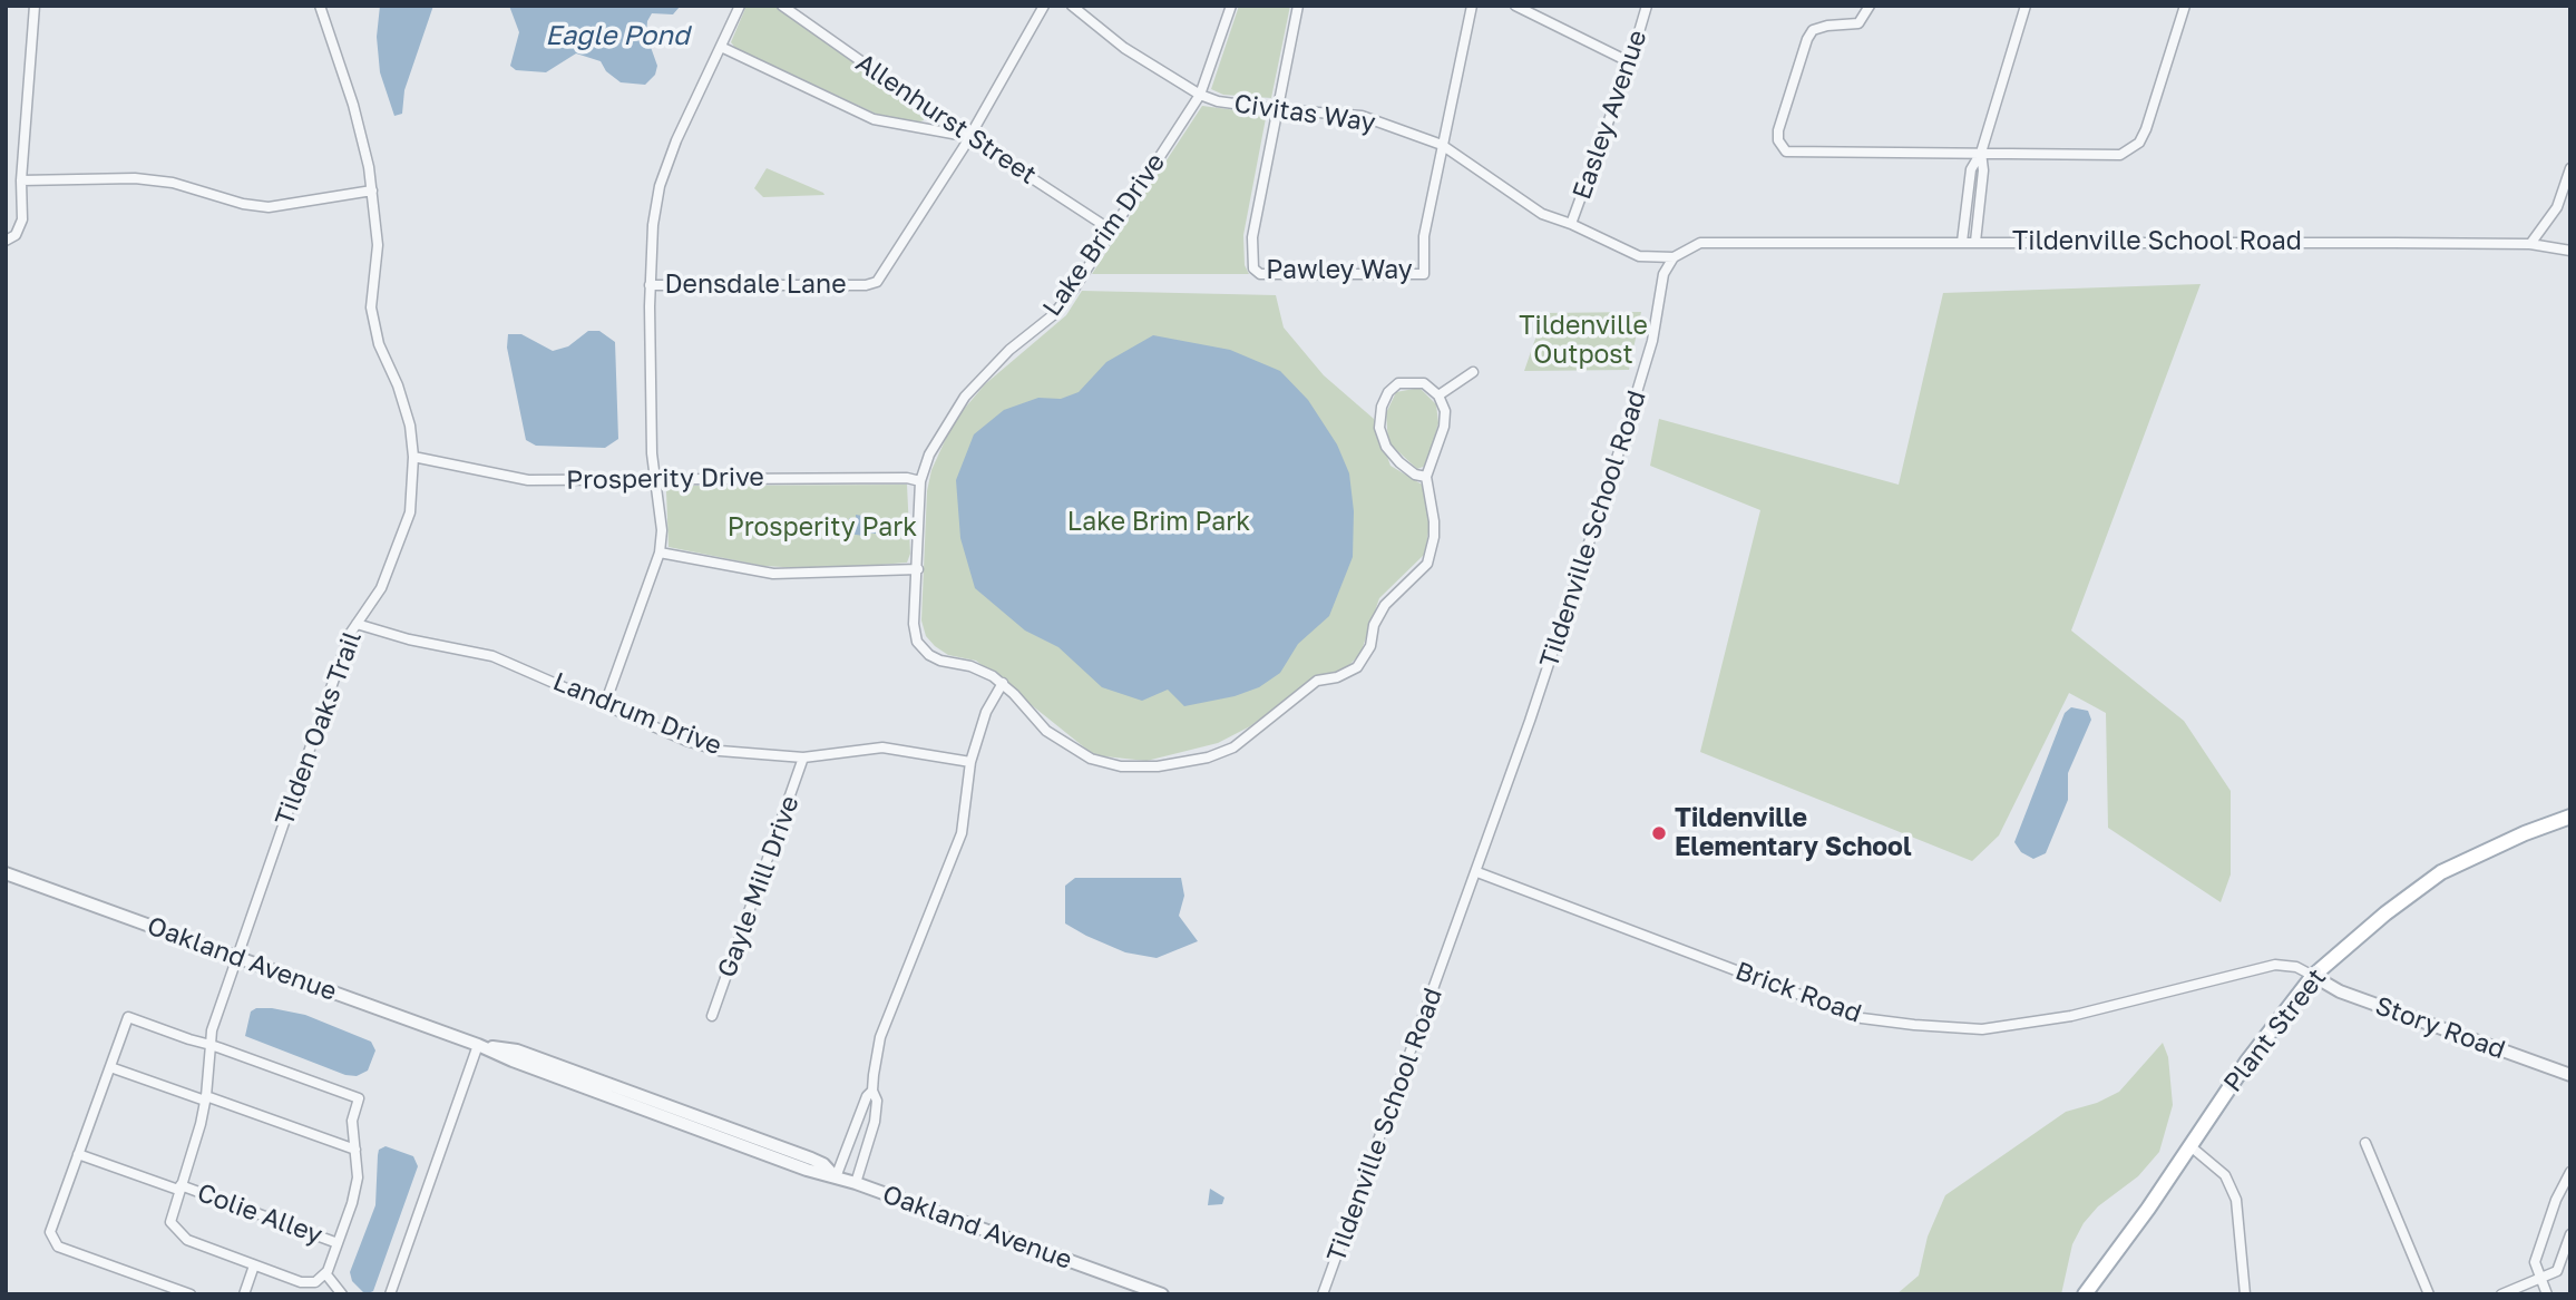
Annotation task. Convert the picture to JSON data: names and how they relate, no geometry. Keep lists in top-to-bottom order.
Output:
{
  "streets": {
    "main road": ["Plant Street"],
    "street": [
      "Civitas Way",
      "Easley Avenue",
      "Allenhurst Street",
      "Lake Brim Drive",
      "Tildenville School Road",
      "Pawley Way",
      "Densdale Lane",
      "Prosperity Drive",
      "Landrum Drive",
      "Tilden Oaks Trail",
      "Gayle Mill Drive",
      "Oakland Avenue",
      "Brick Road",
      "Story Road",
      "Colie Alley"
    ]
  },
  "crossings": [
    ["Civitas Way", "Easley Avenue"],
    ["Civitas Way", "Lake Brim Drive"],
    ["Civitas Way", "Tildenville School Road"],
    ["Civitas Way", "Pawley Way"],
    ["Allenhurst Street", "Lake Brim Drive"],
    ["Allenhurst Street", "Densdale Lane"],
    ["Lake Brim Drive", "Prosperity Drive"],
    ["Tildenville School Road", "Brick Road"],
    ["Prosperity Drive", "Tilden Oaks Trail"],
    ["Landrum Drive", "Tilden Oaks Trail"],
    ["Landrum Drive", "Gayle Mill Drive"],
    ["Tilden Oaks Trail", "Oakland Avenue"],
    ["Tilden Oaks Trail", "Colie Alley"],
    ["Brick Road", "Story Road"],
    ["Brick Road", "Plant Street"],
    ["Story Road", "Plant Street"]
  ],
  "water": ["Eagle Pond"],
  "parks": ["Tildenville Outpost", "Lake Brim Park", "Prosperity Park"],
  "places": ["Tildenville Elementary School"]
}
